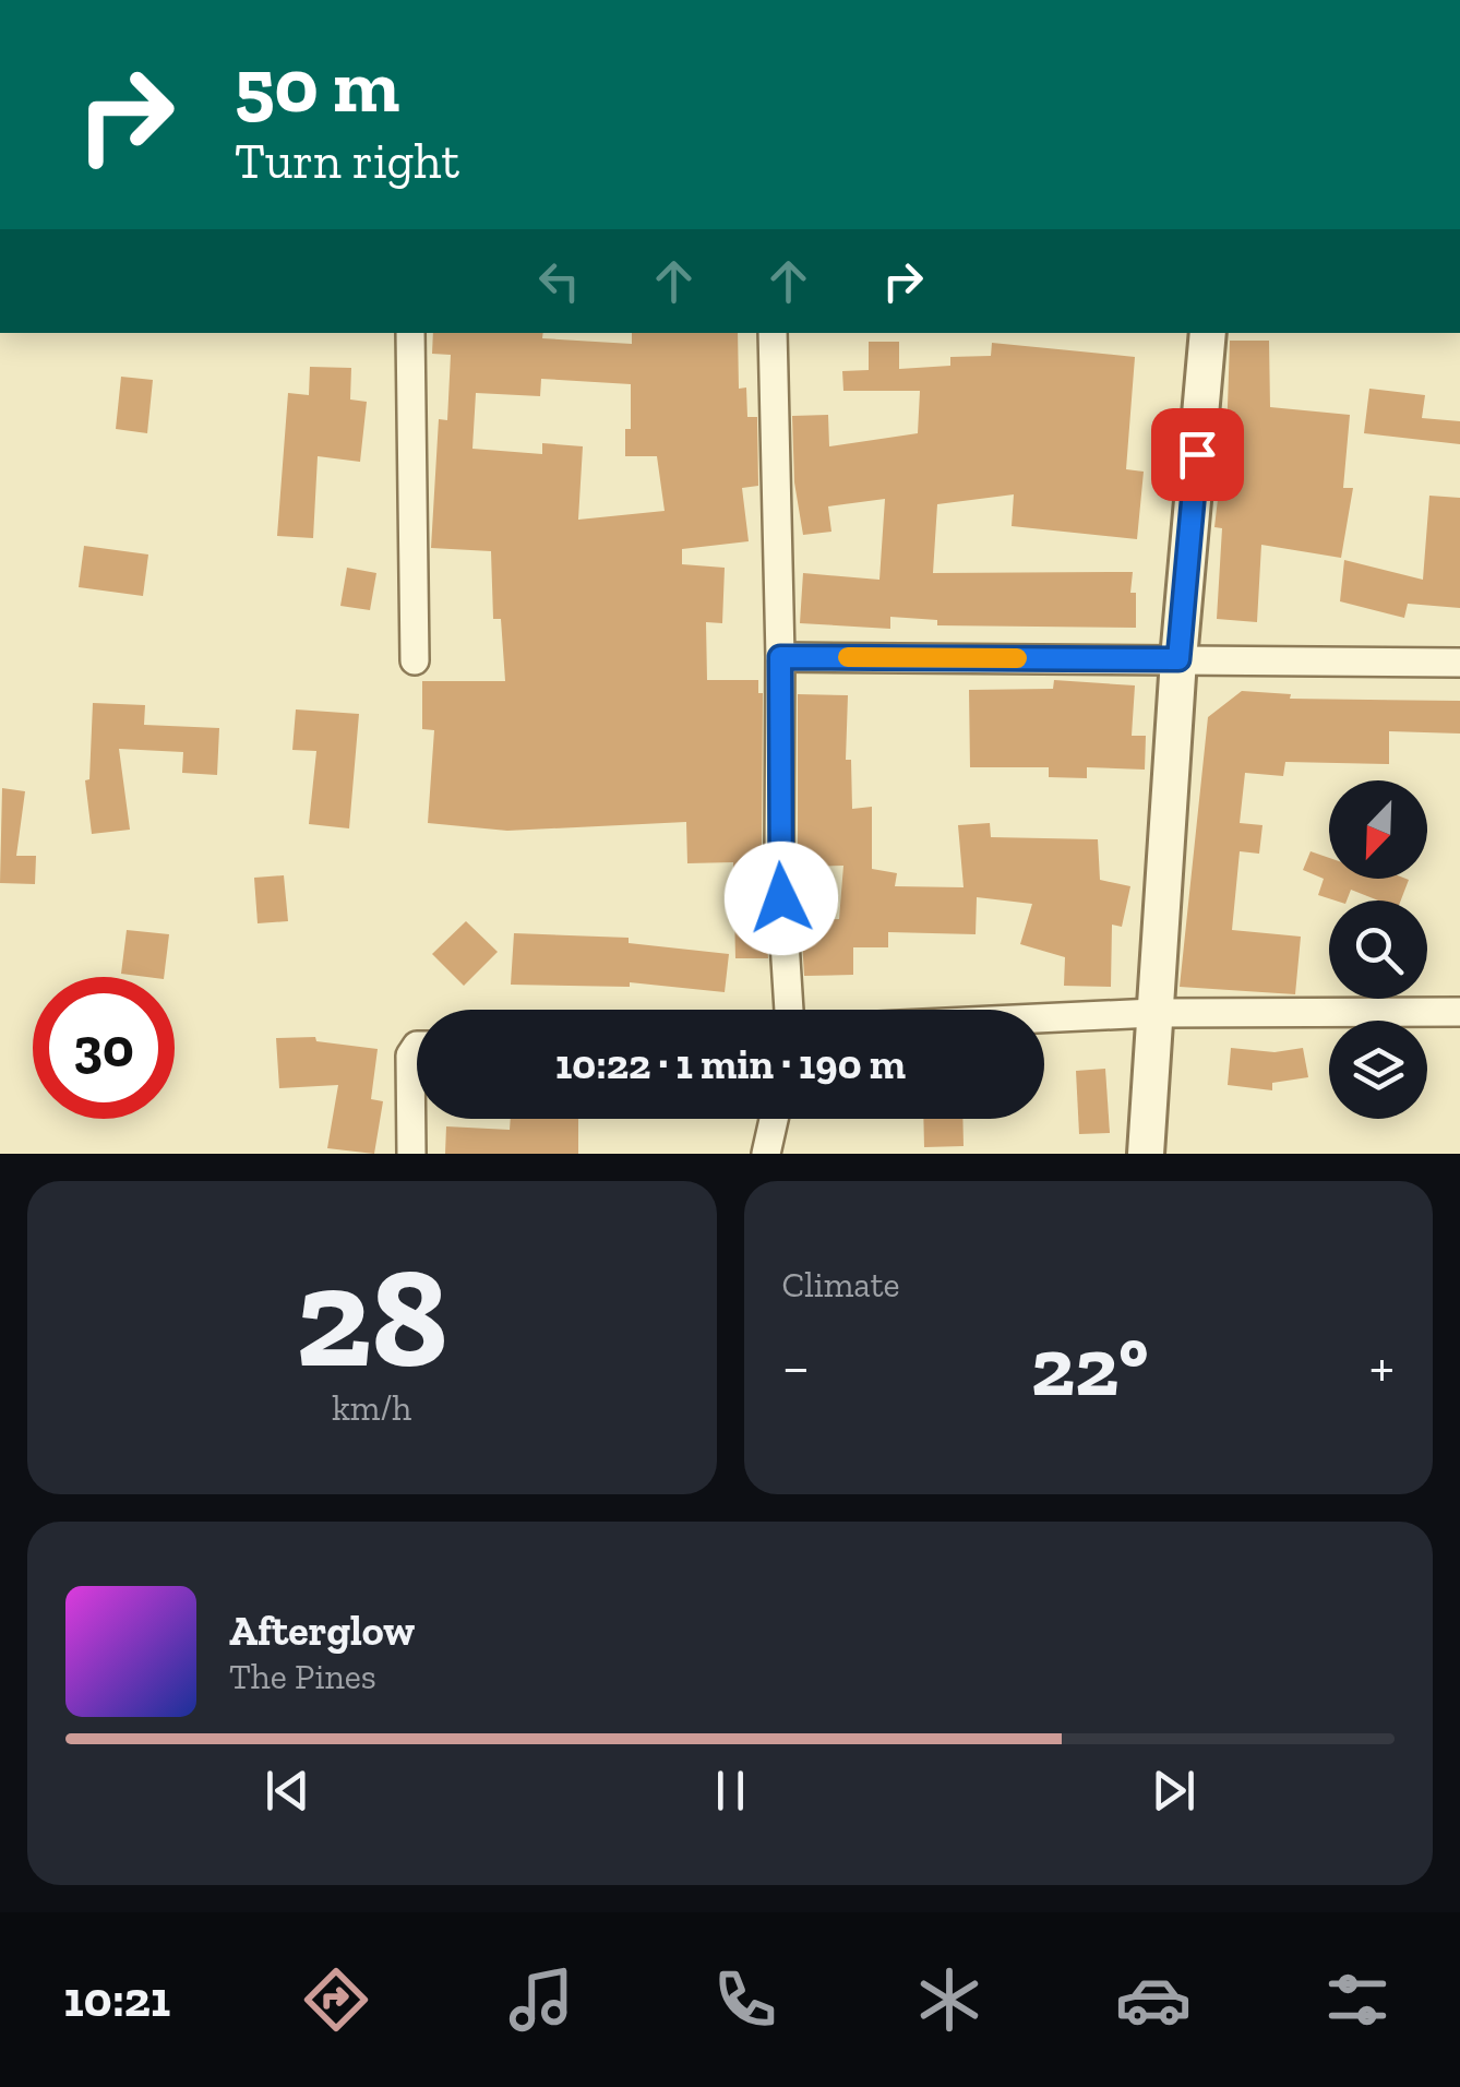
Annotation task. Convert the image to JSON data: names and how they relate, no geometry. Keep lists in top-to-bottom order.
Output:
{
  "north": "bottom left",
  "page": {
    "turn": ["50 m", "Turn right"],
    "limit": "30",
    "trip": "10:22 · 1 min · 190 m",
    "tile": [
      ["28", "km/h"],
      "Climate"
    ],
    "heat": ["−", "22°", "+"],
    "song": ["Afterglow", "The Pines"],
    "tabs": "10:21"
  }
}
